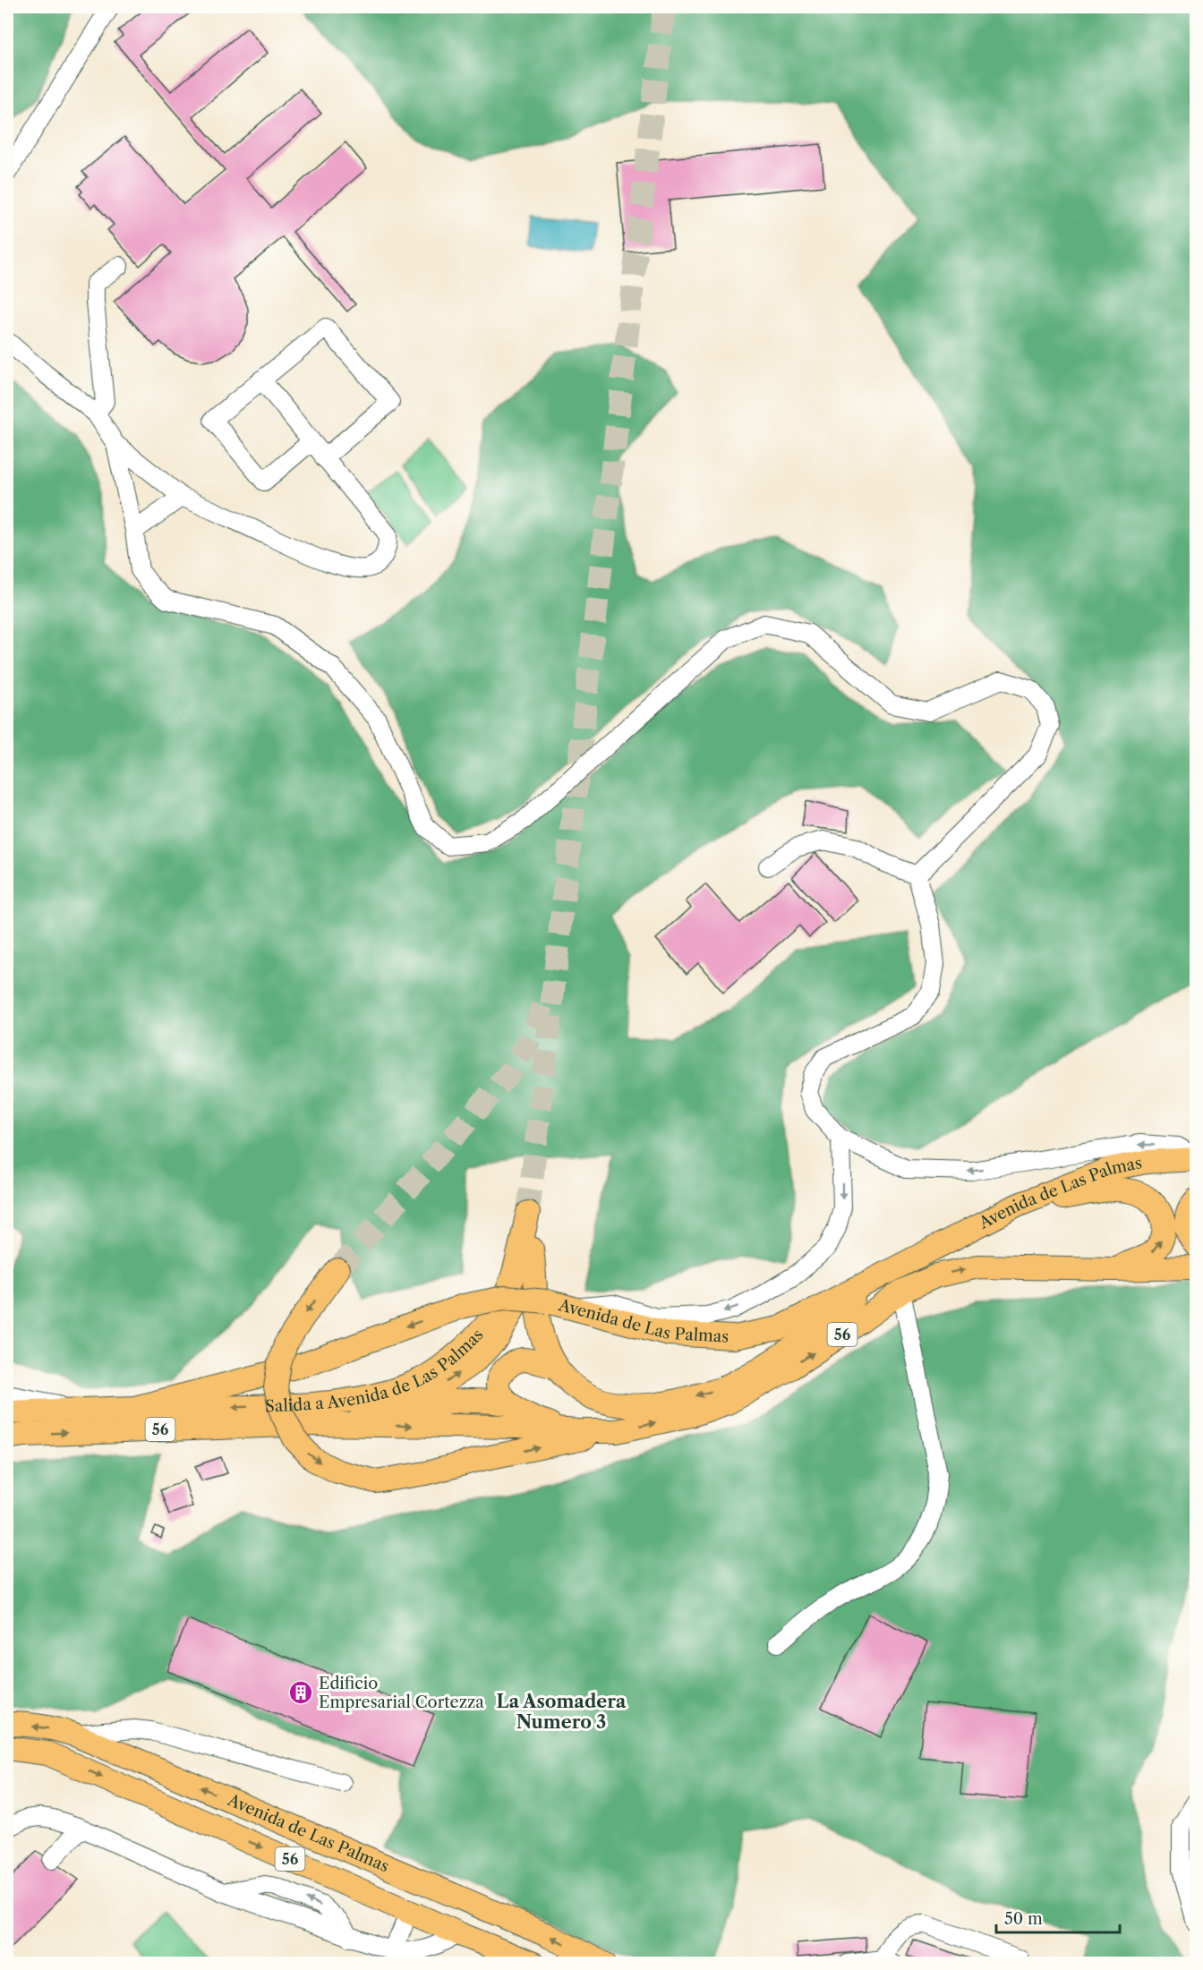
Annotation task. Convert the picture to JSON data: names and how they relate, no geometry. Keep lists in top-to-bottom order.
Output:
{
  "streets": {
    "main road": ["Avenida de Las Palmas", "56", "Salida a Avenida de Las Palmas"]
  },
  "crossings": [
    ["Avenida de Las Palmas", "Salida a Avenida de Las Palmas"]
  ],
  "districts": ["La Asomadera Numero 3"],
  "places": {
    "building": ["Edificio Empresarial Cortezza"]
  },
  "scale_bar": "50 m"
}
